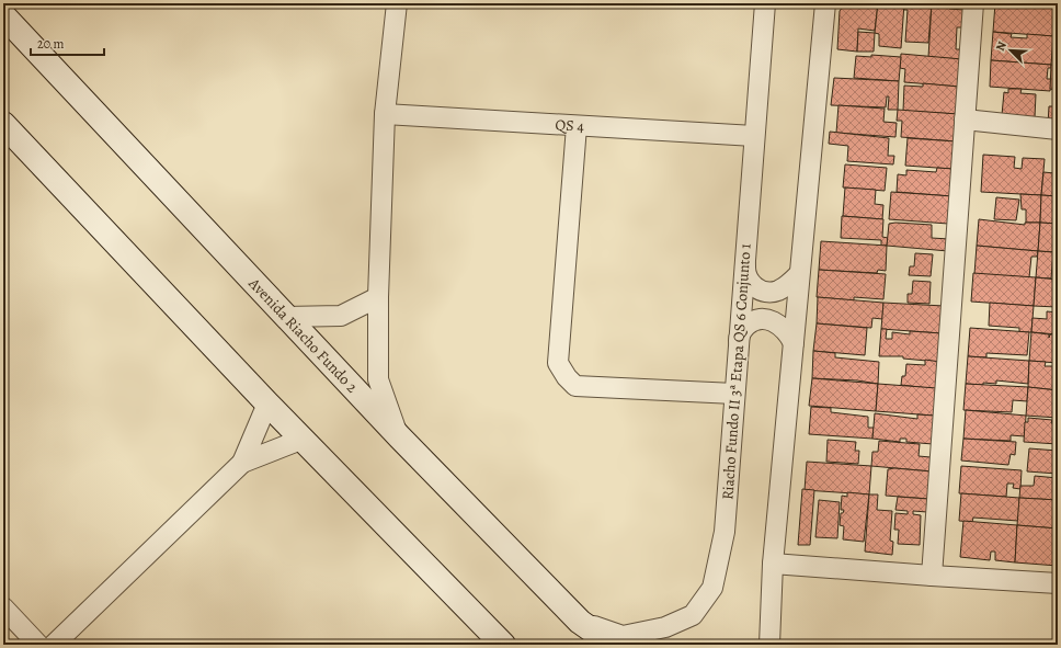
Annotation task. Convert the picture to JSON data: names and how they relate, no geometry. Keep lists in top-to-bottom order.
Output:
{
  "streets": {
    "main road": ["Avenida Riacho Fundo 2"],
    "street": ["QS 4", "Riacho Fundo II 3ª Etapa QS 6 Conjunto 1"]
  },
  "crossings": [
    ["QS 4", "Riacho Fundo II 3ª Etapa QS 6 Conjunto 1"],
    ["Avenida Riacho Fundo 2", "Riacho Fundo II 3ª Etapa QS 6 Conjunto 1"]
  ],
  "scale_bar": "20 m",
  "north": "top left"
}
